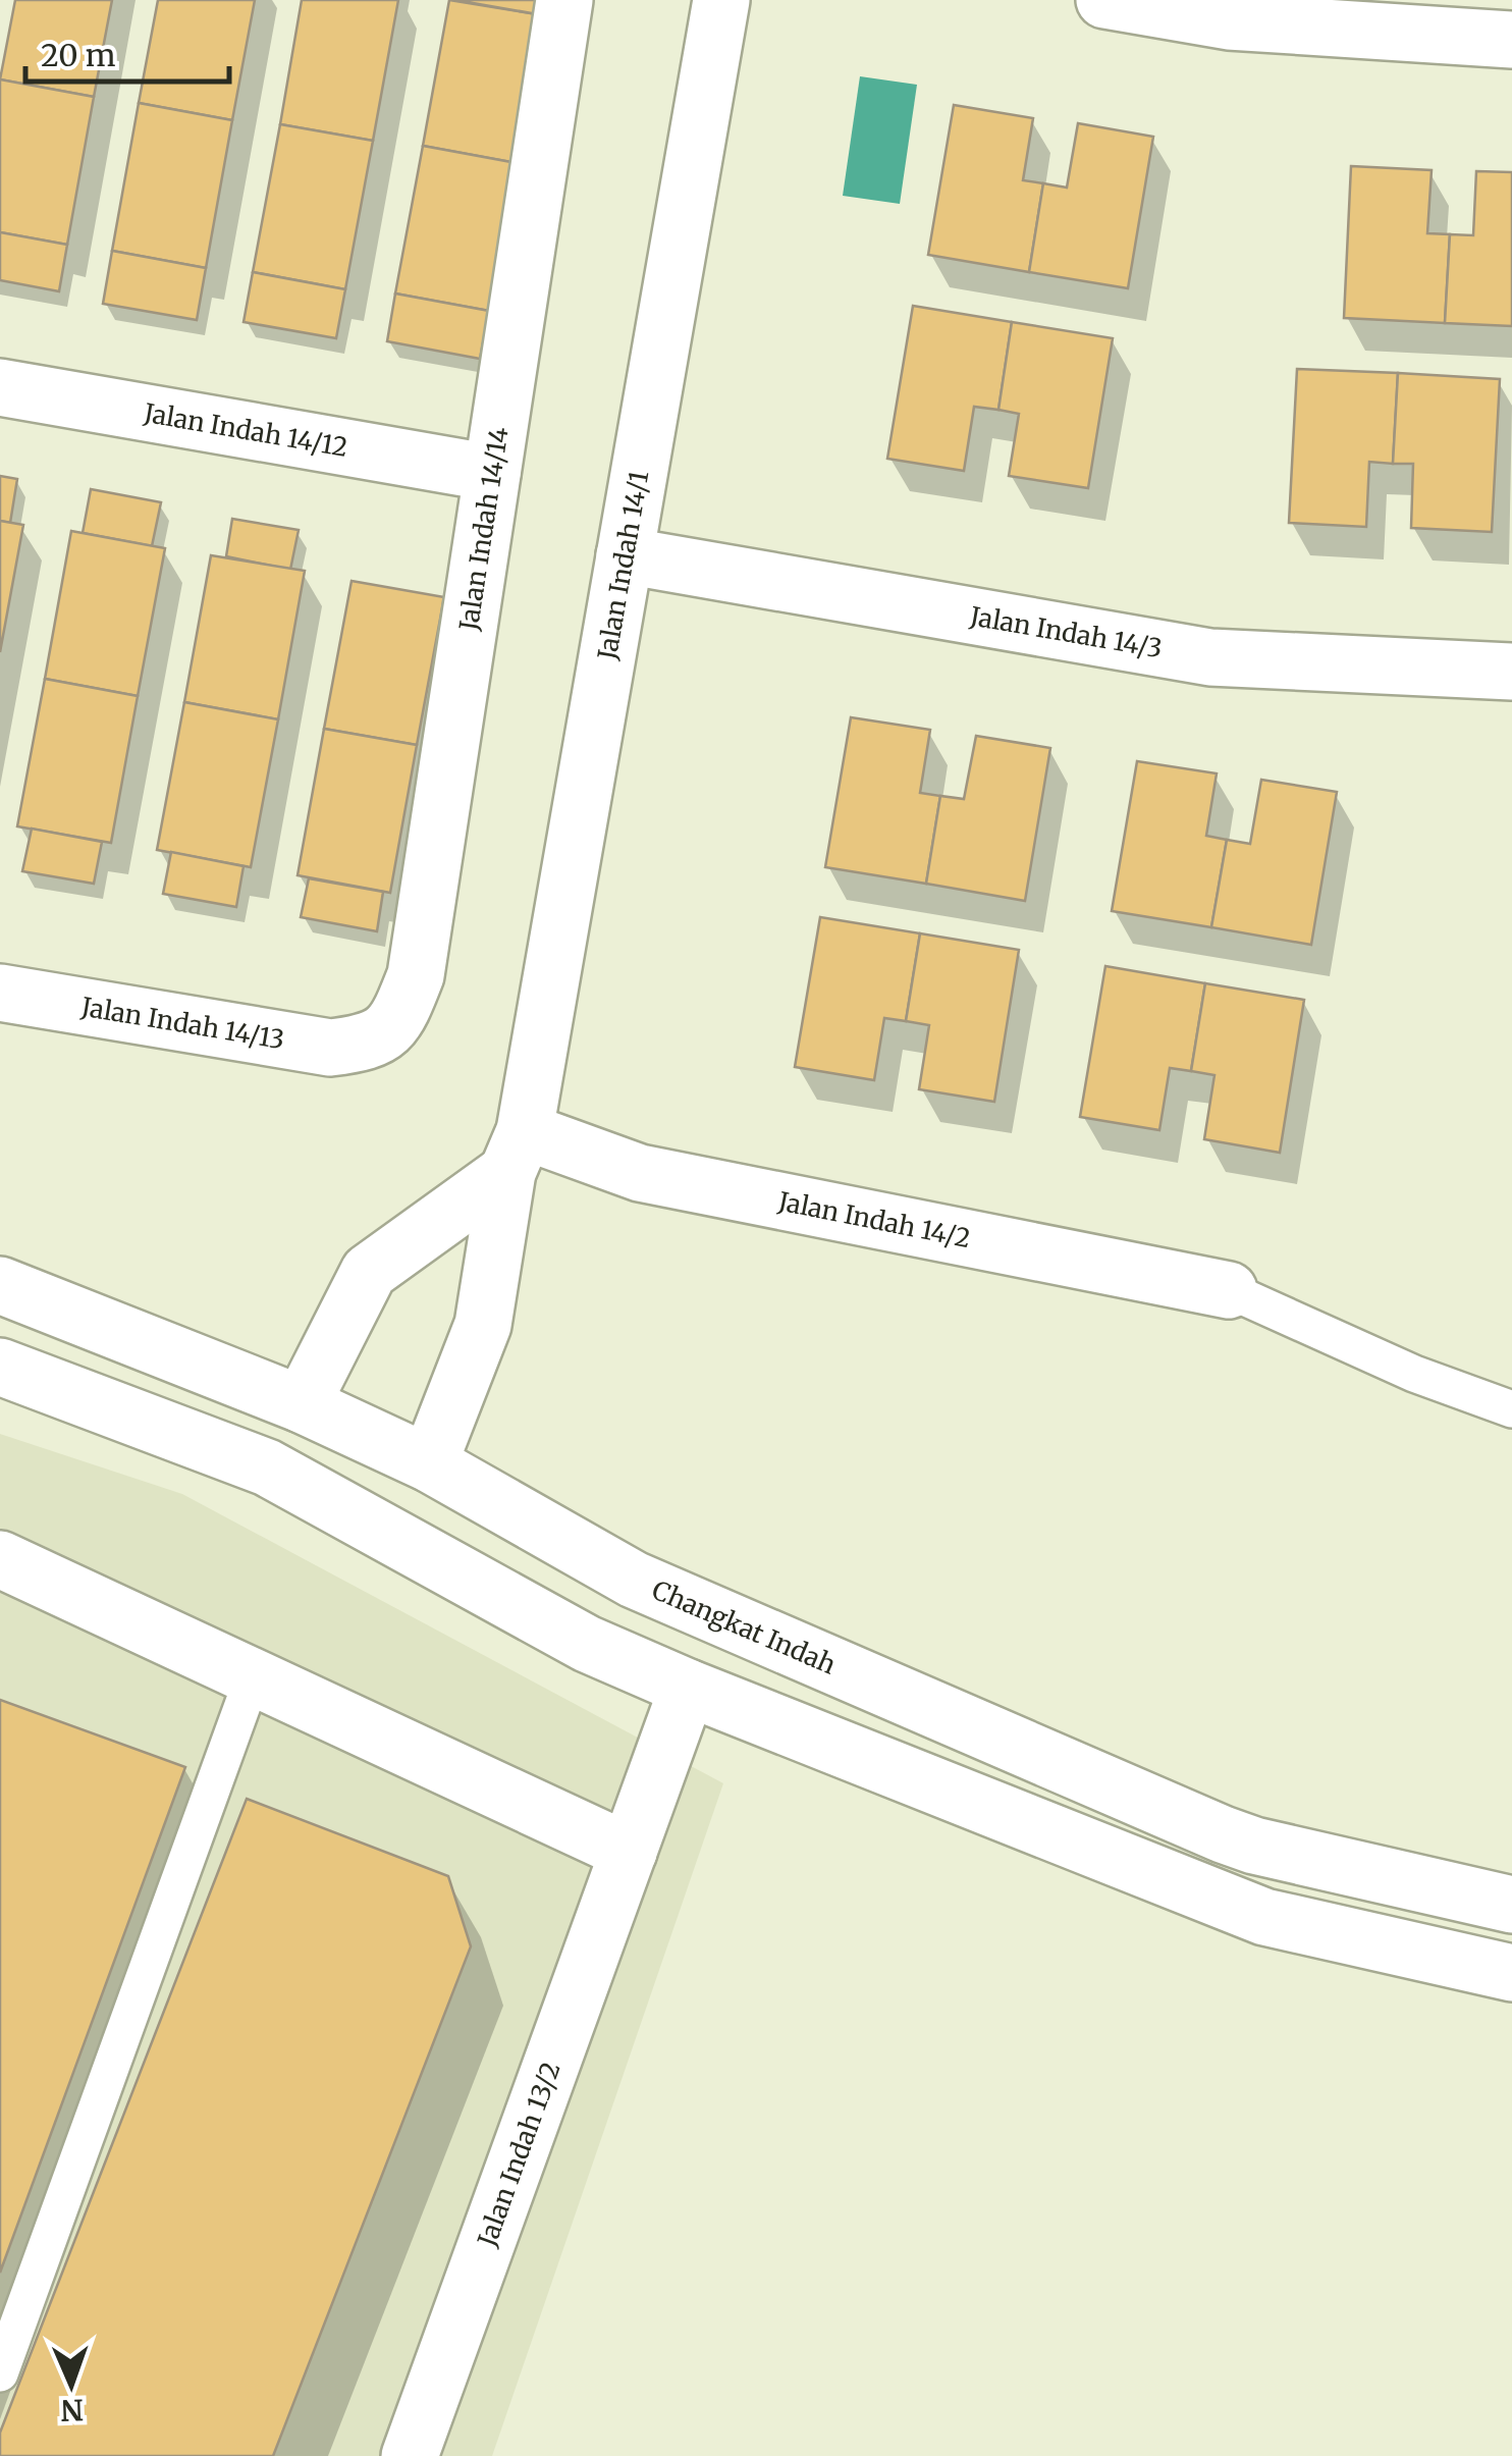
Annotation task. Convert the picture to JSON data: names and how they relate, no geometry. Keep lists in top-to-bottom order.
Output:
{
  "streets": {
    "street": [
      "Jalan Indah 14/12",
      "Jalan Indah 14/14",
      "Jalan Indah 14/1",
      "Jalan Indah 14/3",
      "Jalan Indah 14/13",
      "Jalan Indah 14/2",
      "Changkat Indah",
      "Jalan Indah 13/2"
    ]
  },
  "crossings": [
    ["Jalan Indah 14/12", "Jalan Indah 14/14"],
    ["Jalan Indah 14/14", "Jalan Indah 14/13"],
    ["Jalan Indah 14/1", "Jalan Indah 14/3"],
    ["Jalan Indah 14/1", "Jalan Indah 14/2"],
    ["Jalan Indah 14/1", "Changkat Indah"]
  ],
  "scale_bar": "20 m",
  "north": "bottom"
}
